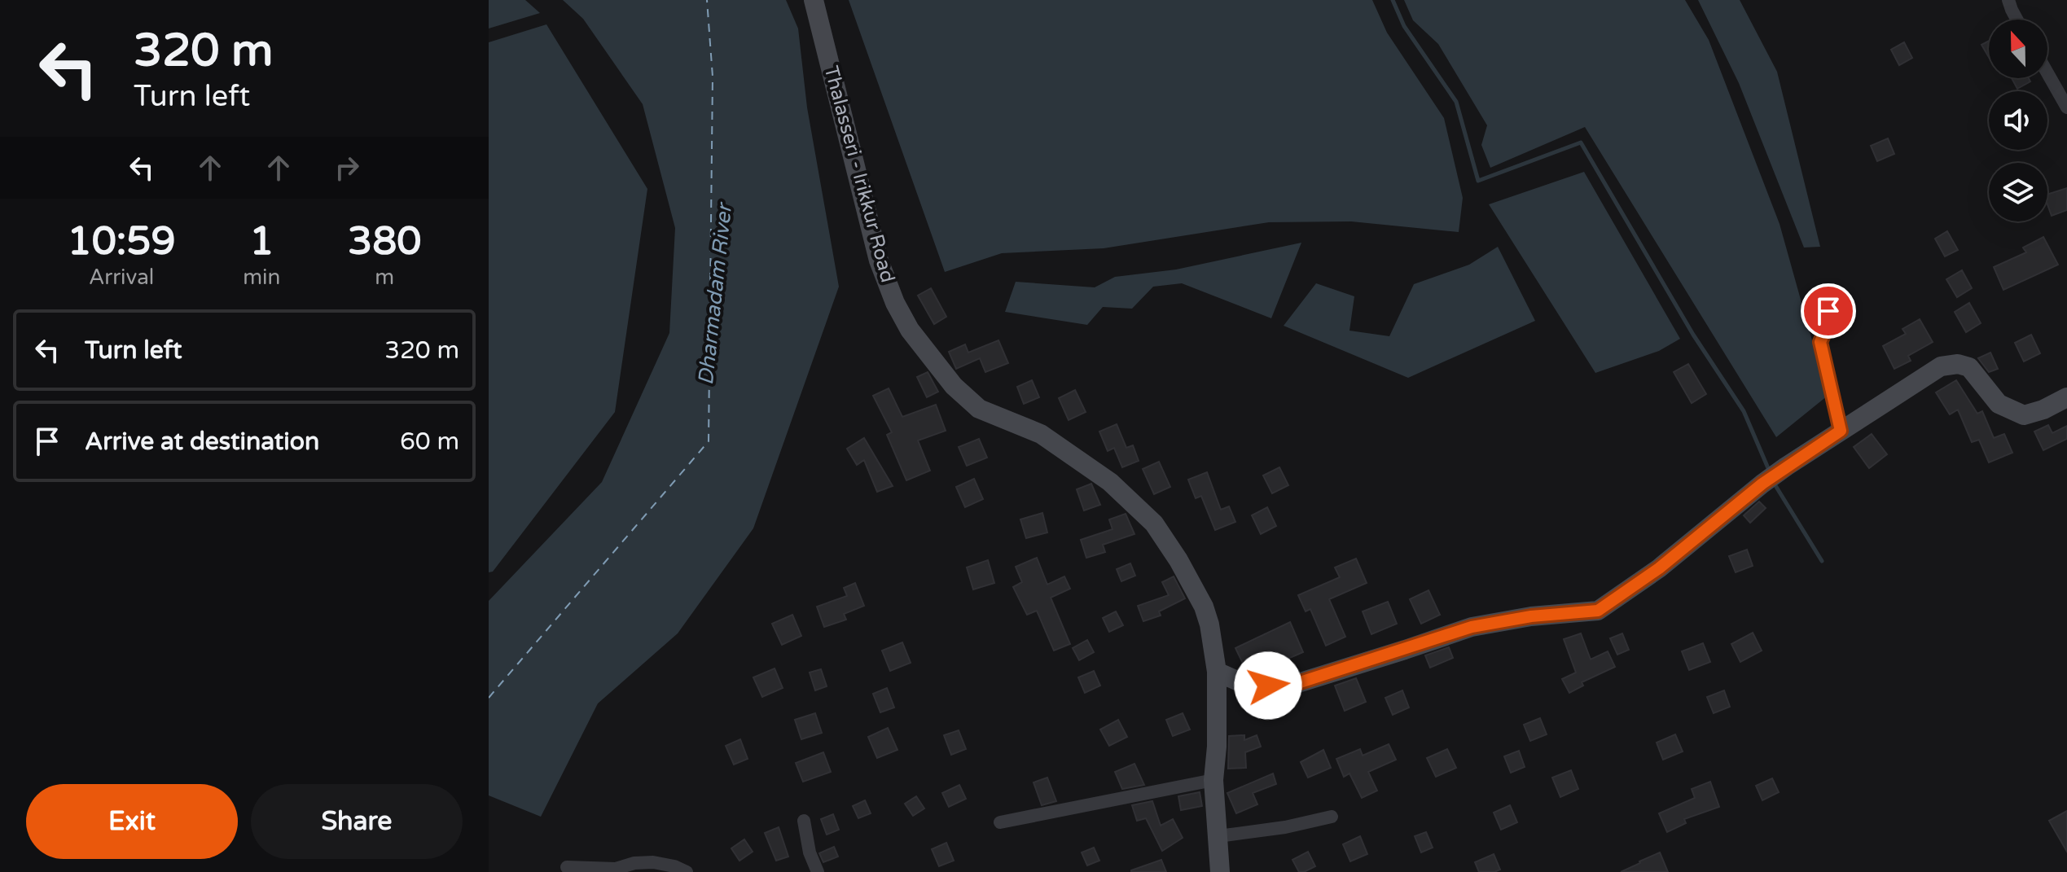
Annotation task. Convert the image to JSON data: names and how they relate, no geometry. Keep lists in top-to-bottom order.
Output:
{
  "streets": {
    "main road": ["Thalasseri - Irikkur Road"]
  },
  "water": ["Dharmadam River"],
  "north": "top",
  "page": {
    "turn": ["320 m", "Turn left"],
    "eta": [
      "10:59",
      "Arrival",
      "1",
      "min",
      "380",
      "m"
    ],
    "list": [
      {
        "name": "Turn left",
        "value": "320 m"
      },
      {
        "name": "Arrive at destination",
        "value": "60 m"
      }
    ],
    "buttons": ["Exit", "Share"]
  }
}
